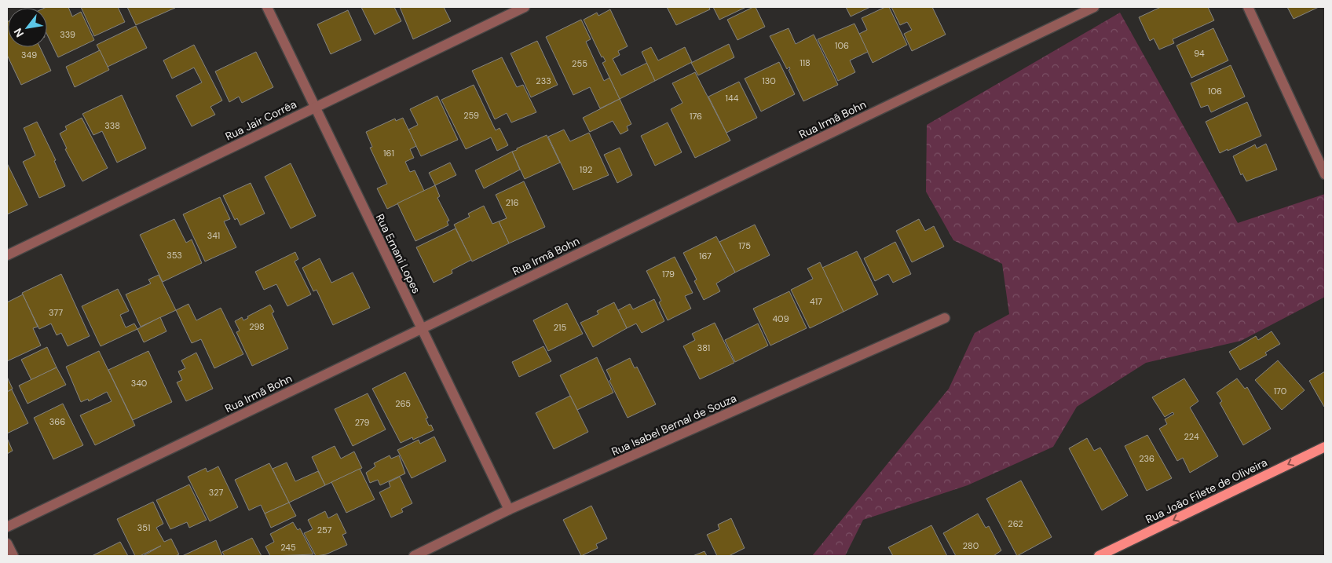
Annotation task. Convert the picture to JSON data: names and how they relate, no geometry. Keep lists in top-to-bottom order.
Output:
{
  "streets": {
    "main road": ["Rua João Filete de Oliveira"],
    "street": [
      "Rua Irmã Bohn",
      "Rua Jair Corrêa",
      "Rua Ernani Lopes",
      "Rua Isabel Bernal de Souza"
    ]
  },
  "crossings": [
    ["Rua Irmã Bohn", "Rua Ernani Lopes"],
    ["Rua Jair Corrêa", "Rua Ernani Lopes"],
    ["Rua Ernani Lopes", "Rua Isabel Bernal de Souza"]
  ],
  "one_way": ["Rua João Filete de Oliveira"],
  "house_numbers": [
    "339",
    "106",
    "94",
    "349",
    "118",
    "255",
    "233",
    "130",
    "106",
    "144",
    "259",
    "176",
    "338",
    "161",
    "192",
    "216",
    "341",
    "175",
    "353",
    "167",
    "179",
    "417",
    "377",
    "409",
    "298",
    "215",
    "381",
    "340",
    "170",
    "265",
    "366",
    "279",
    "224",
    "236",
    "327",
    "262",
    "351",
    "257",
    "280",
    "245"
  ],
  "north": "bottom left"
}
